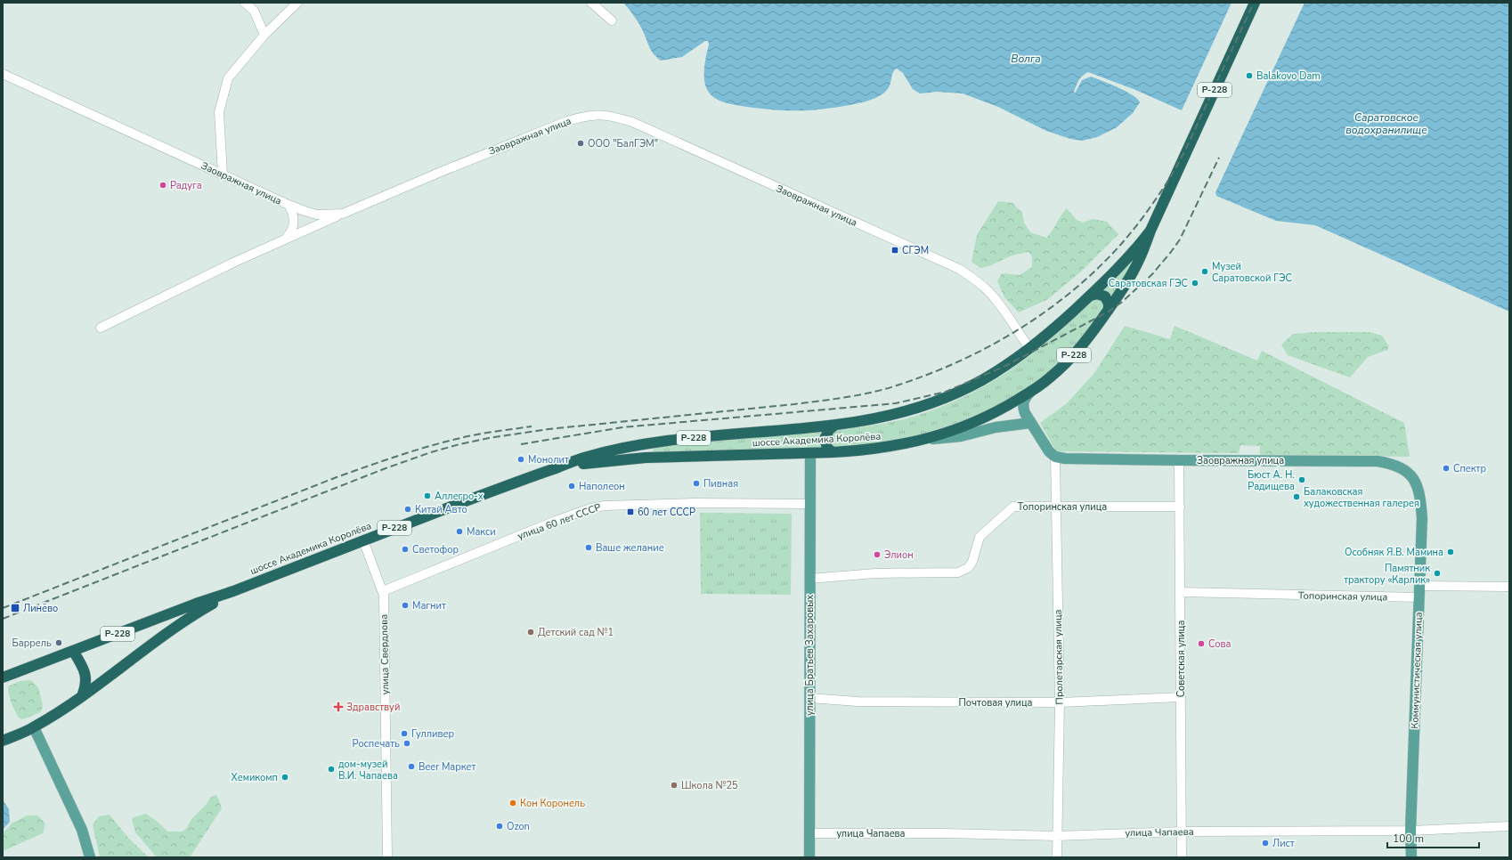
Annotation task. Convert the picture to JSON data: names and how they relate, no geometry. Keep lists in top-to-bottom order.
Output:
{
  "streets": {
    "highway": ["Р-228", "шоссе Академика Королёва"],
    "main road": ["Заовражная улица", "улица Братьев Захаровых", "Коммунистическая улица"],
    "street": [
      "Топоринская улица",
      "улица 60 лет СССР",
      "улица Свердлова",
      "Пролетарская улица",
      "Советская улица",
      "Почтовая улица",
      "улица Чапаева"
    ]
  },
  "crossings": [
    ["Р-228", "шоссе Академика Королёва"],
    ["Заовражная улица", "шоссе Академика Королёва"],
    ["Заовражная улица", "Пролетарская улица"],
    ["Заовражная улица", "Советская улица"],
    ["Заовражная улица", "Коммунистическая улица"],
    ["шоссе Академика Королёва", "улица Свердлова"],
    ["шоссе Академика Королёва", "улица Братьев Захаровых"],
    ["Топоринская улица", "улица Братьев Захаровых"],
    ["Топоринская улица", "Пролетарская улица"],
    ["Топоринская улица", "Советская улица"],
    ["Топоринская улица", "Коммунистическая улица"],
    ["улица 60 лет СССР", "улица Свердлова"],
    ["улица 60 лет СССР", "улица Братьев Захаровых"],
    ["улица Братьев Захаровых", "Почтовая улица"],
    ["улица Братьев Захаровых", "улица Чапаева"],
    ["Пролетарская улица", "Почтовая улица"],
    ["Пролетарская улица", "улица Чапаева"],
    ["Советская улица", "Почтовая улица"],
    ["Советская улица", "улица Чапаева"],
    ["Коммунистическая улица", "улица Чапаева"]
  ],
  "water": ["Волга", "Саратовское водохранилище"],
  "places": {
    "other": [
      "Balakovo Dam",
      "ООО \"БалГЭМ\"",
      "Радуга",
      "Музей Саратовской ГЭС",
      "Саратовская ГЭС",
      "Монолит",
      "Спектр",
      "Бюст А. Н. Радищева",
      "Пивная",
      "Наполеон",
      "Аллегро-х",
      "Балаковская художественная галерея",
      "Китай Авто",
      "Макси",
      "Ваше желание",
      "Светофор",
      "Особняк Я.В. Мамина",
      "Элион",
      "Памятник трактору «Карлик»",
      "Магнит",
      "Детский сад №1",
      "Баррель",
      "Сова",
      "Гулливер",
      "Роспечать",
      "Beer Маркет",
      "дом-музей В.И. Чапаева",
      "Хемикомп",
      "Школа №25",
      "Кон Коронель",
      "Ozon",
      "Лист"
    ],
    "transit": ["СГЭМ", "60 лет СССР", "Линёво"],
    "health": ["Здравствуй"]
  },
  "scale_bar": "100 m"
}
